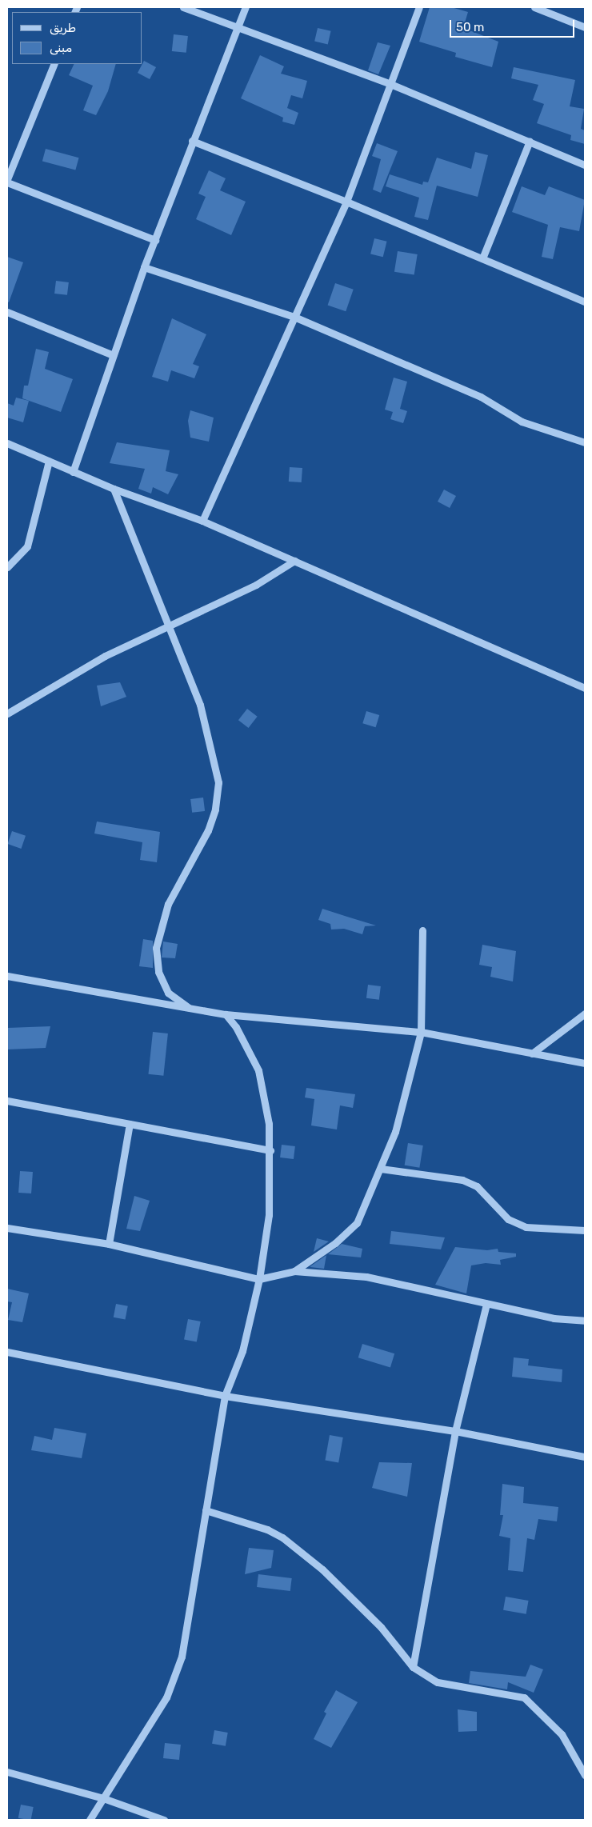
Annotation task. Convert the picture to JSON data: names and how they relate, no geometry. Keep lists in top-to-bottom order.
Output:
{
  "legend": ["طريق", "مبنى"],
  "scale_bar": "50 m"
}
